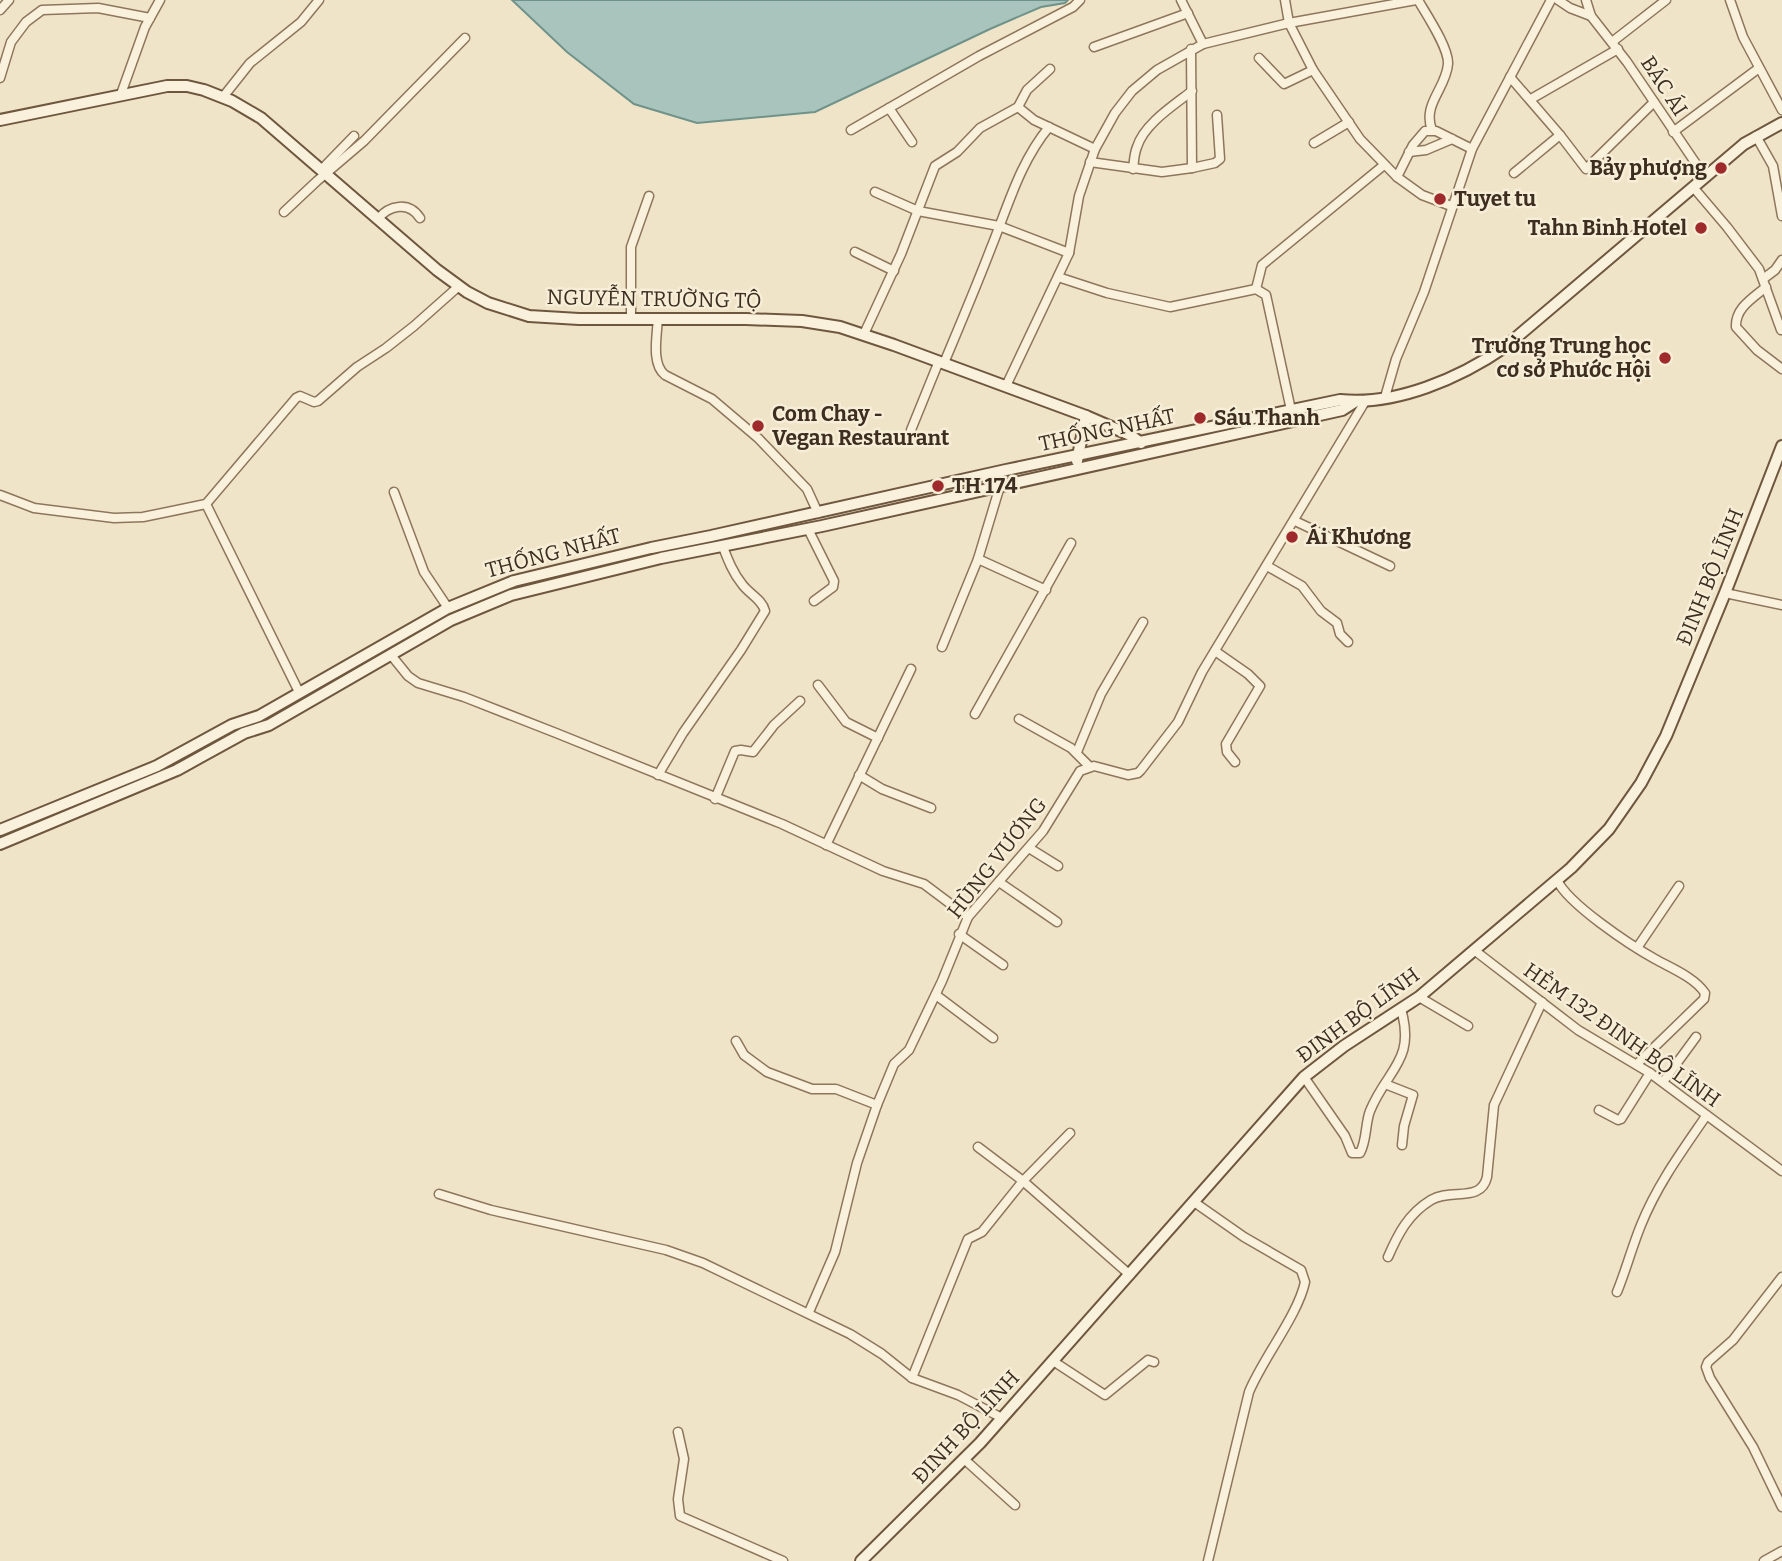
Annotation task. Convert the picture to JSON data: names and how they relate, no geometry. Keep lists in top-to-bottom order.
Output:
{
  "streets": {
    "main road": ["NGUYỄN TRƯỜNG TỘ", "THỐNG NHẤT", "ĐINH BỘ LĨNH"],
    "street": ["BÁC ÁI", "HÙNG VƯƠNG", "HẺM 132 ĐINH BỘ LĨNH"]
  },
  "crossings": [
    ["NGUYỄN TRƯỜNG TỘ", "THỐNG NHẤT"],
    ["ĐINH BỘ LĨNH", "HẺM 132 ĐINH BỘ LĨNH"]
  ],
  "places": [
    "Bảy phượng",
    "Tuyet tu",
    "Tahn Binh Hotel",
    "Trường Trung học cơ sở Phước Hội",
    "Sáu Thanh",
    "Com Chay - Vegan Restaurant",
    "TH 174",
    "Ái Khương"
  ]
}
